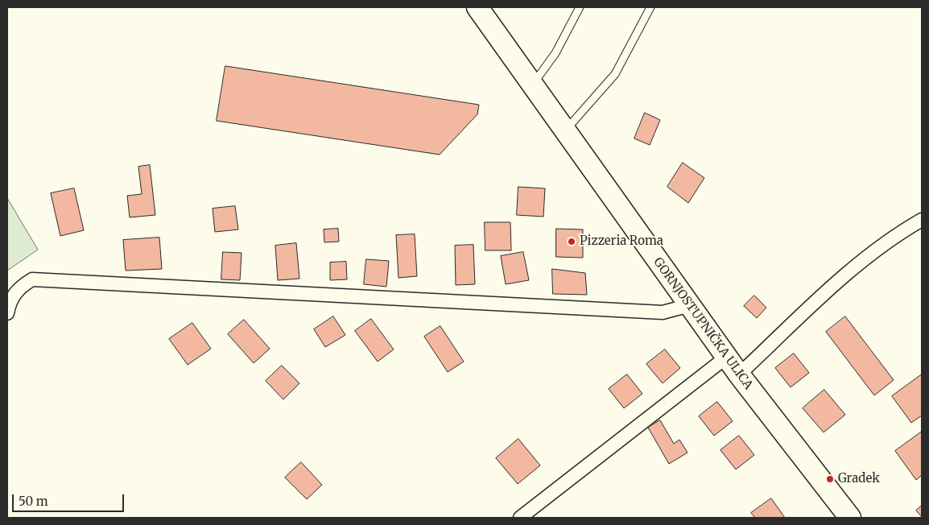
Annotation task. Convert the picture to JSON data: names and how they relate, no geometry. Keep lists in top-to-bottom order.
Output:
{
  "streets": {
    "main road": ["GORNJOSTUPNIČKA ULICA"]
  },
  "places": ["Pizzeria Roma", "Gradek"],
  "scale_bar": "50 m"
}
